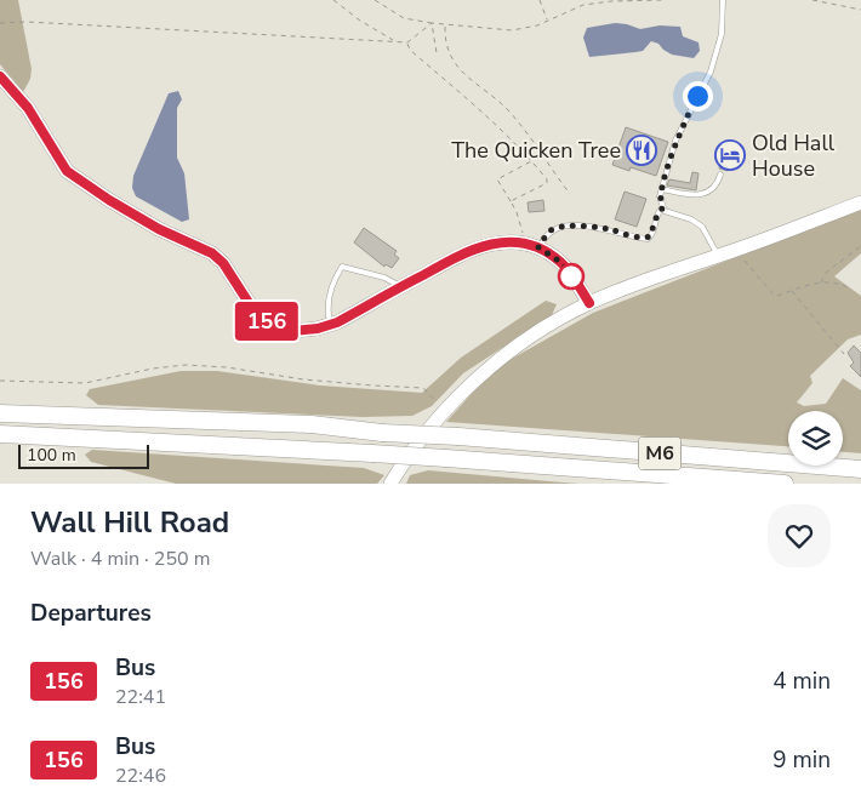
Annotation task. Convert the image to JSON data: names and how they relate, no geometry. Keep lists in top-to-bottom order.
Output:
{
  "streets": {
    "highway": ["M6"]
  },
  "places": {
    "restaurant": ["The Quicken Tree"],
    "hotel": ["Old Hall House"]
  },
  "lines": ["bus line 156"],
  "scale_bar": "100 m",
  "page": {
    "on_map": "156",
    "scale": "100 m",
    "heading": [
      ["Wall Hill Road", "Walk · 4 min · 250 m"],
      "Departures"
    ],
    "list": [
      {
        "mark": "156",
        "name": "Bus",
        "note": "22:41",
        "value": "4 min"
      },
      {
        "mark": "156",
        "name": "Bus",
        "note": "22:46",
        "value": "9 min"
      }
    ]
  }
}
